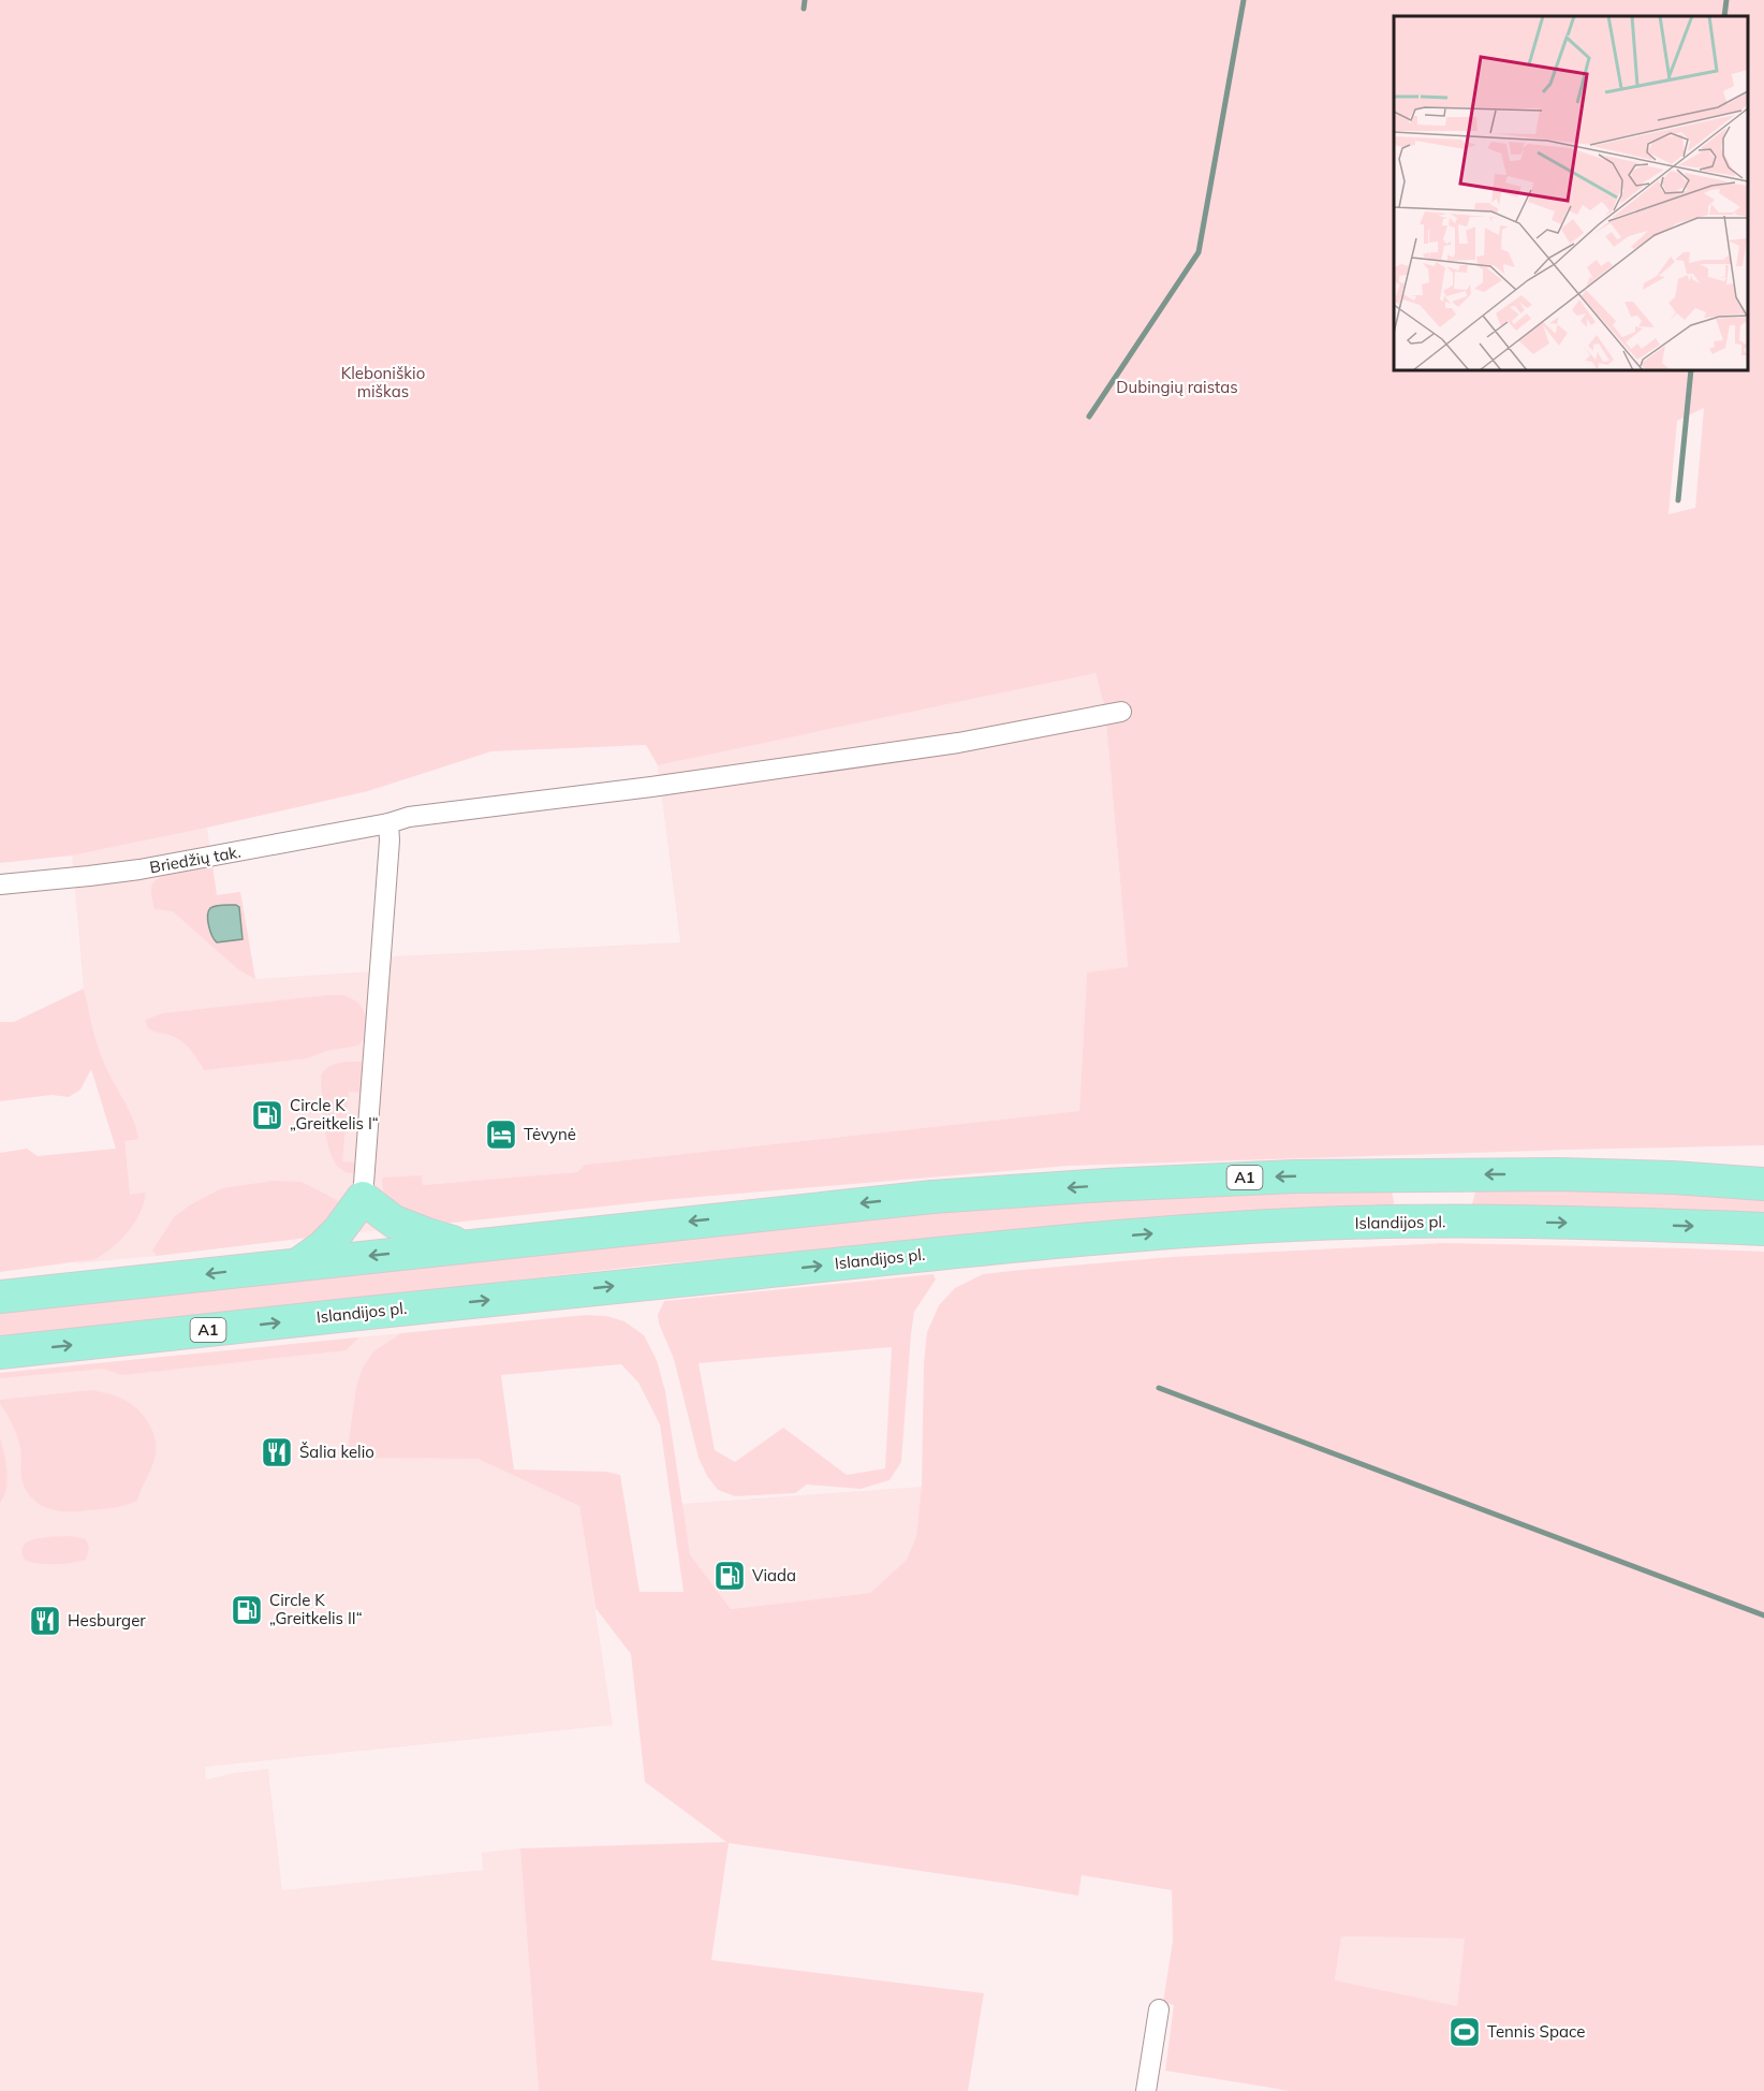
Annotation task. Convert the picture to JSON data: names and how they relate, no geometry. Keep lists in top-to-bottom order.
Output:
{
  "streets": {
    "highway": ["A1", "Islandijos pl."],
    "street": ["Briedžių tak."]
  },
  "parks": ["Kleboniškio miškas", "Dubingių raistas"],
  "places": {
    "fuel station": ["Circle K „Greitkelis I“", "Viada", "Circle K „Greitkelis II“"],
    "hotel": ["Tėvynė"],
    "restaurant": ["Šalia kelio", "Hesburger"],
    "sports": ["Tennis Space"]
  }
}
